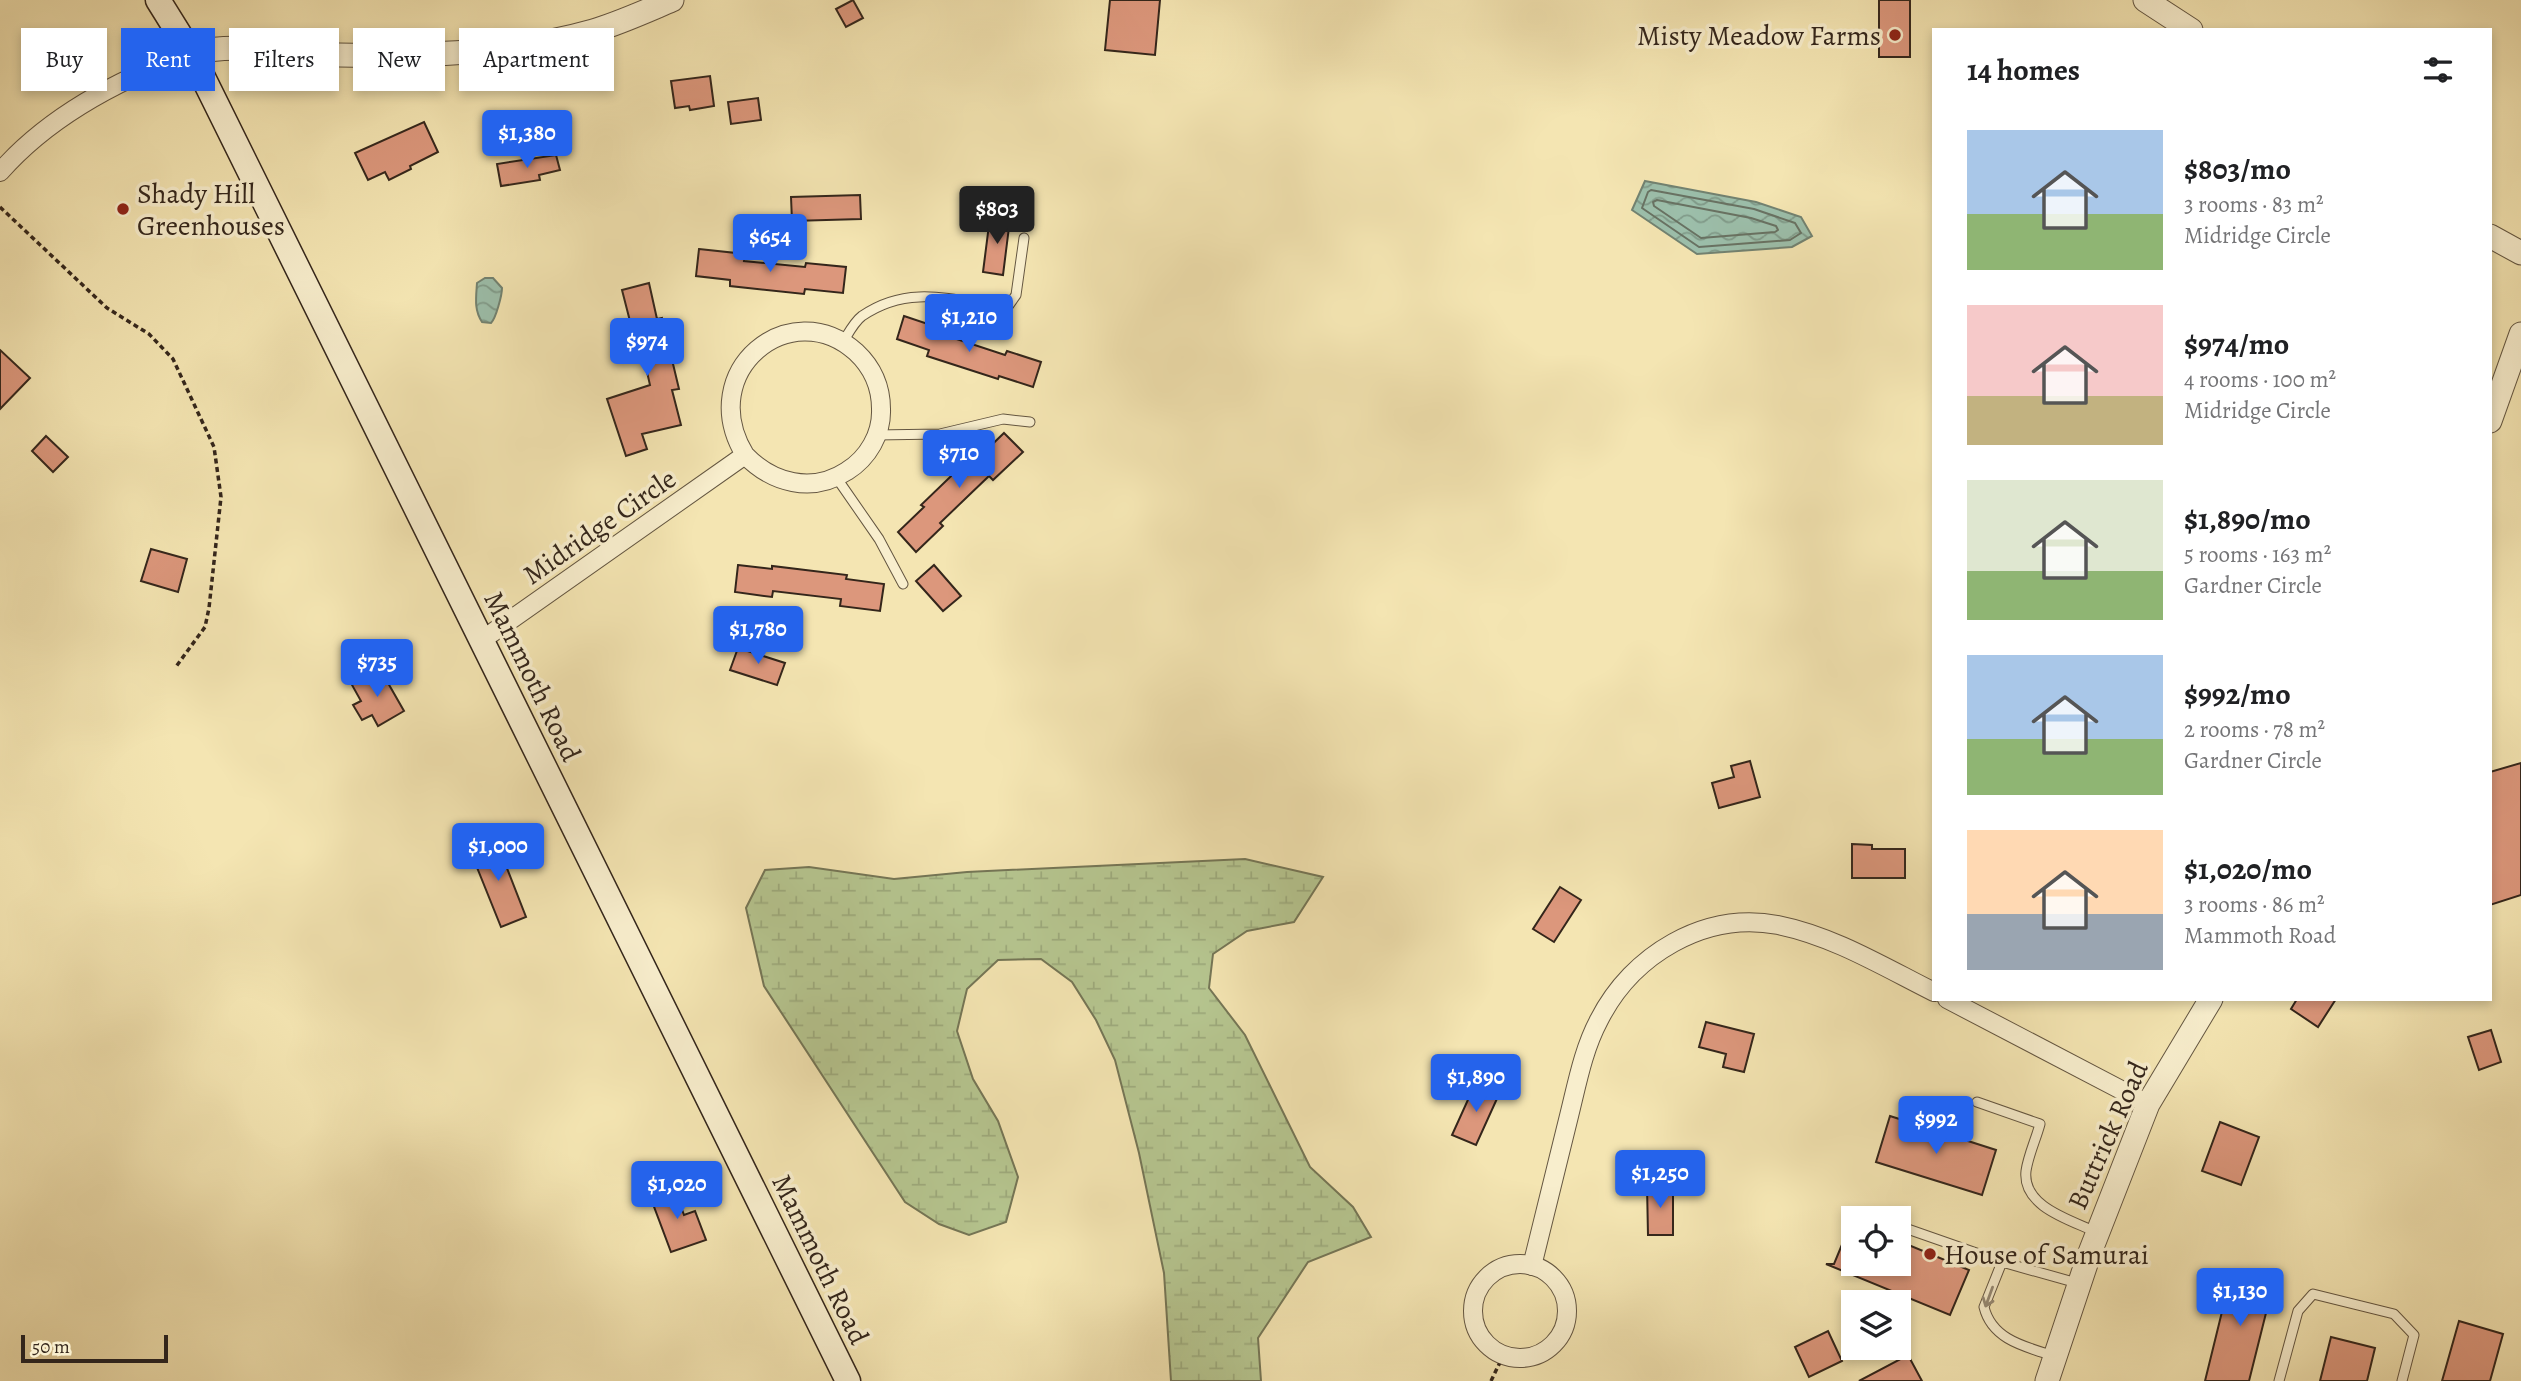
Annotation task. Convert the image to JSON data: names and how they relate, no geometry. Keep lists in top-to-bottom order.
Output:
{
  "streets": {
    "main road": ["Mammoth Road"],
    "street": ["Midridge Circle", "Buttrick Road"]
  },
  "crossings": [
    ["Midridge Circle", "Mammoth Road"]
  ],
  "places": ["Misty Meadow Farms", "Shady Hill Greenhouses", "House of Samurai"],
  "scale_bar": "50 m",
  "page": {
    "chip": [
      "Buy",
      "Rent",
      "Filters",
      "New",
      "Apartment"
    ],
    "heading": "14 homes",
    "price": [
      "$1,380",
      "$803",
      "$654",
      "$1,210",
      "$974",
      "$710",
      "$1,780",
      "$735",
      "$1,000",
      "$1,890",
      "$992",
      "$1,250",
      "$1,020",
      "$1,130"
    ],
    "list": [
      {
        "name": "$803/mo",
        "note": "3 rooms · 83 m² · Midridge Circle"
      },
      {
        "name": "$974/mo",
        "note": "4 rooms · 100 m² · Midridge Circle"
      },
      {
        "name": "$1,890/mo",
        "note": "5 rooms · 163 m² · Gardner Circle"
      },
      {
        "name": "$992/mo",
        "note": "2 rooms · 78 m² · Gardner Circle"
      },
      {
        "name": "$1,020/mo",
        "note": "3 rooms · 86 m² · Mammoth Road"
      }
    ],
    "scale": "50 m"
  }
}
